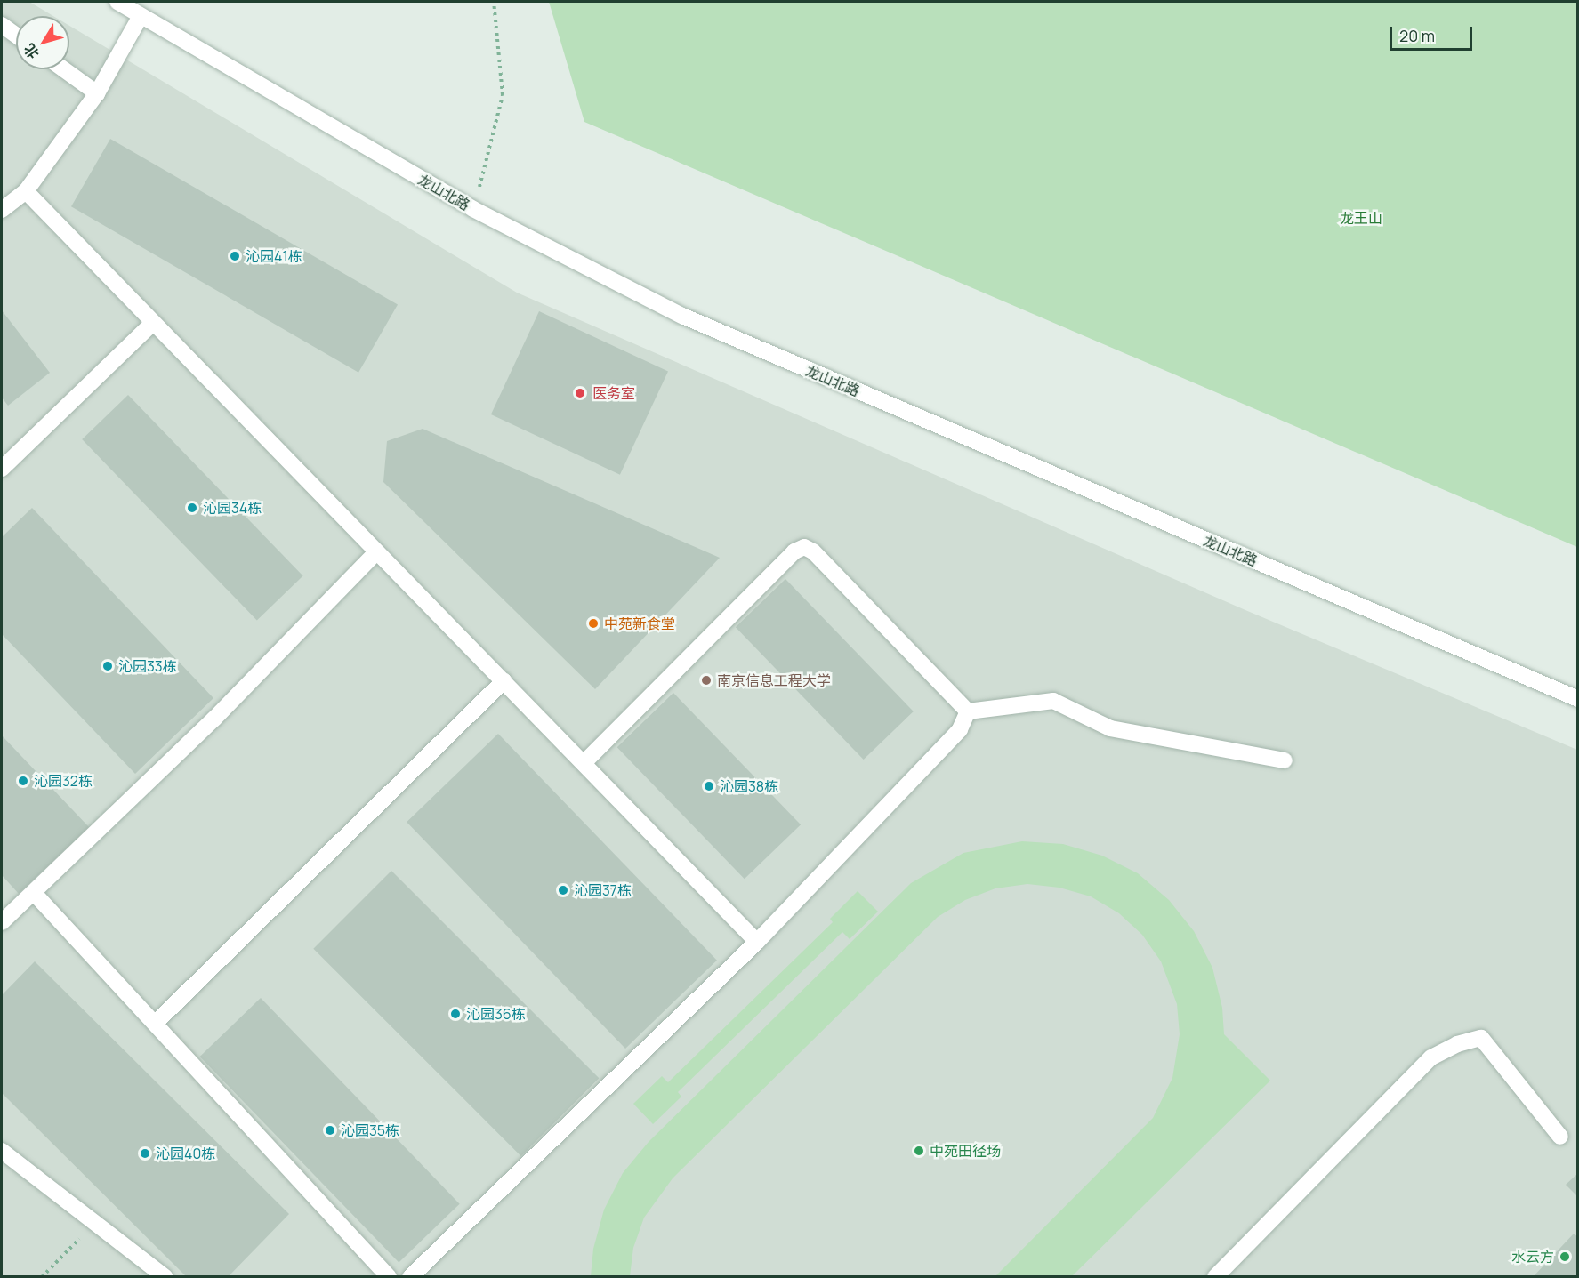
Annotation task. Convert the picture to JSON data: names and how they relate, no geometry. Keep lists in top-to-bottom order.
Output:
{
  "streets": {
    "street": ["龙山北路"]
  },
  "parks": ["龙王山"],
  "places": [
    "沁园41栋",
    "医务室",
    "沁园34栋",
    "中苑新食堂",
    "沁园33栋",
    "南京信息工程大学",
    "沁园32栋",
    "沁园38栋",
    "沁园37栋",
    "沁园36栋",
    "沁园35栋",
    "中苑田径场",
    "沁园40栋",
    "水云方"
  ],
  "scale_bar": "20 m",
  "north": "bottom left"
}
